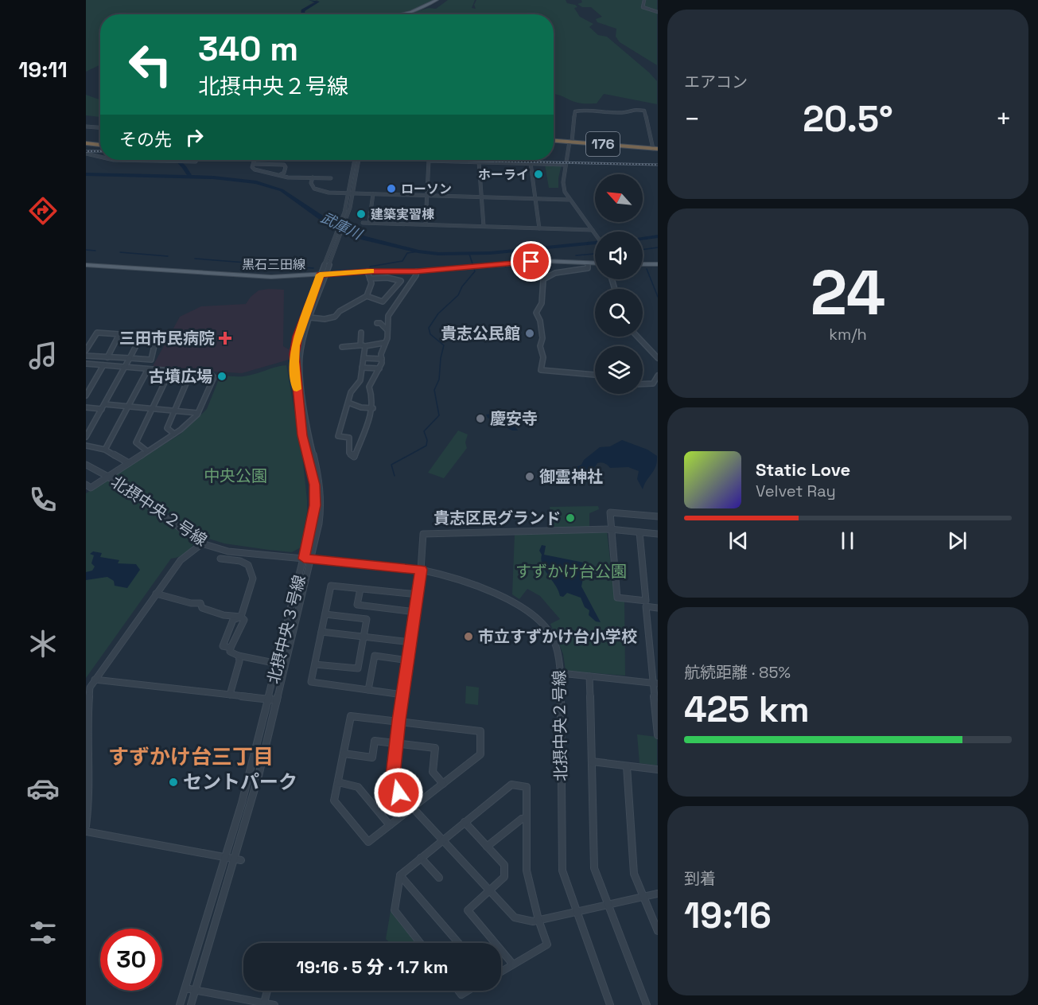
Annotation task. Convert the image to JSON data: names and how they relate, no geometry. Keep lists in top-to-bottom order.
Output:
{
  "streets": {
    "highway": ["176"],
    "main road": ["黒石三田線"],
    "street": ["北摂中央２号線", "北摂中央３号線"]
  },
  "crossings": [
    ["黒石三田線", "北摂中央３号線"],
    ["北摂中央２号線", "北摂中央３号線"]
  ],
  "districts": ["すずかけ台三丁目"],
  "water": ["武庫川"],
  "parks": ["中央公園", "すずかけ台公園"],
  "places": {
    "other": [
      "ホーライ",
      "ローソン",
      "建築実習棟",
      "貴志公民館",
      "古墳広場",
      "慶安寺",
      "御霊神社",
      "貴志区民グランド",
      "市立すずかけ台小学校",
      "セントパーク"
    ],
    "health": ["三田市民病院"]
  },
  "north": "top left",
  "page": {
    "tabs": "19:11",
    "tile": [
      "エアコン",
      ["24", "km/h"],
      ["航続距離 · 85%", "425 km"],
      ["到着", "19:16"]
    ],
    "turn": ["340 m", "北摂中央２号線"],
    "heat": ["−", "20.5°", "+"],
    "then": "その先",
    "song": ["Static Love", "Velvet Ray"],
    "limit": "30",
    "trip": "19:16 · 5 分 · 1.7 km"
  }
}
